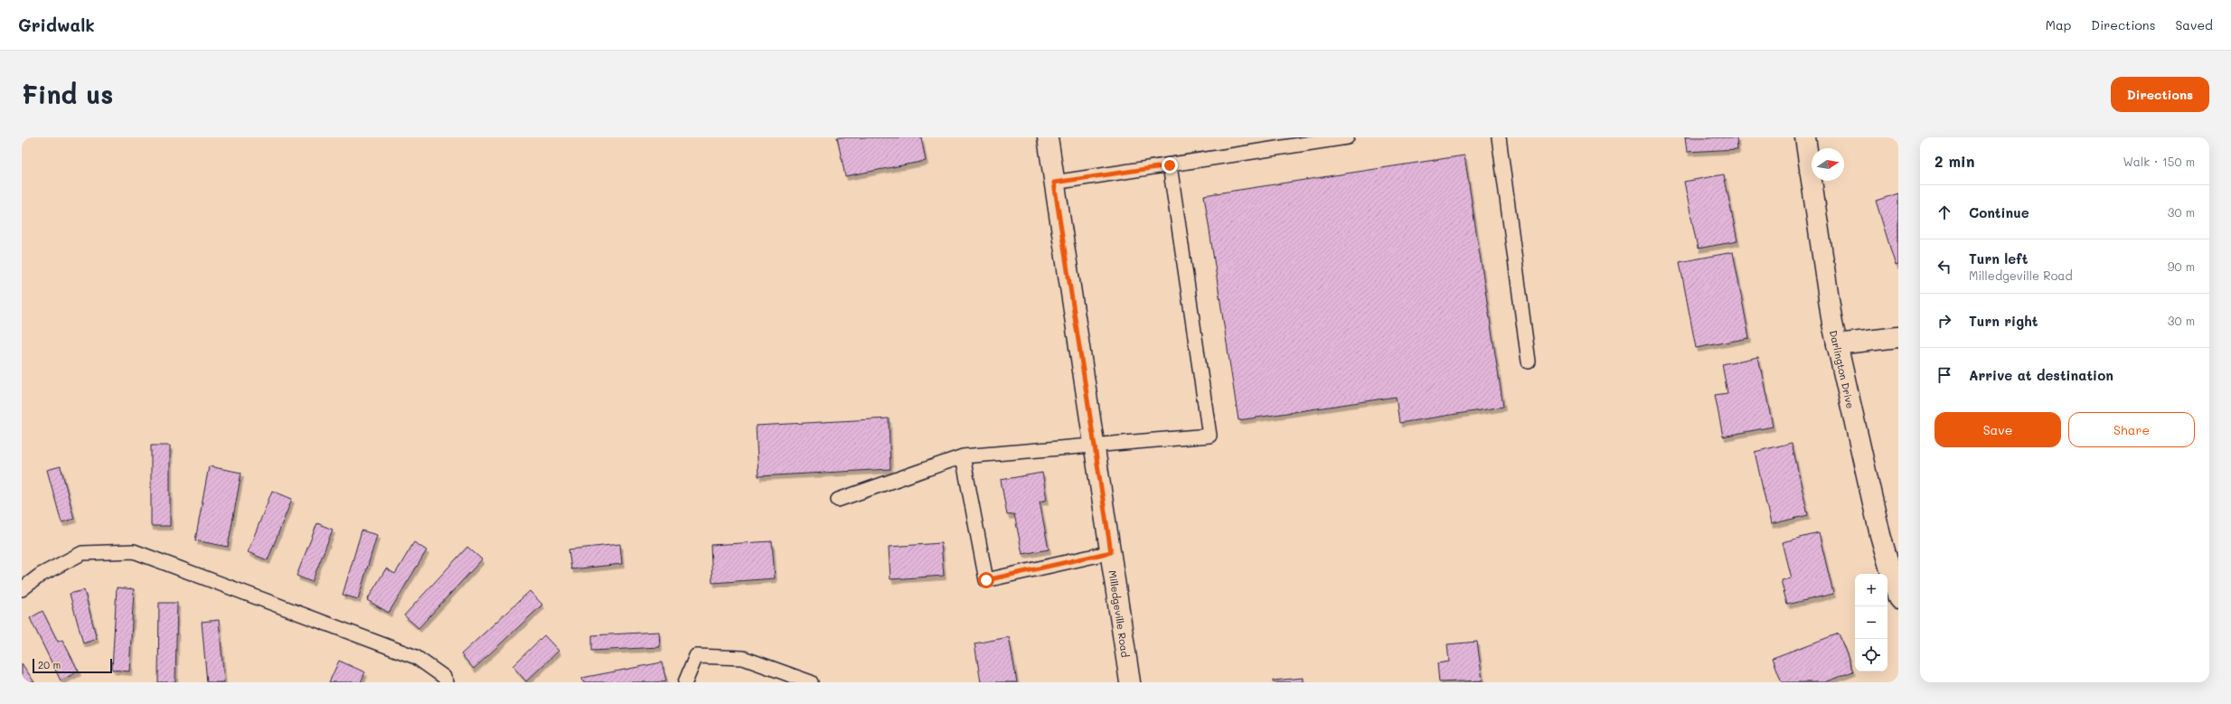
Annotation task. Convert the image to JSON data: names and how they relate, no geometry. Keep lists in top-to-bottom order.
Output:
{
  "streets": {
    "street": ["Darlington Drive", "Milledgeville Road"]
  },
  "scale_bar": "20 m",
  "north": "right",
  "page": {
    "header": "Gridwalk",
    "nav": ["Map", "Directions", "Saved"],
    "buttons": [
      "Directions",
      ["Save", "Share"]
    ],
    "title": "Find us",
    "heading": ["2 min", "Walk · 150 m"],
    "list": [
      ["Continue", "30 m"],
      ["Turn left", "Milledgeville Road", "90 m"],
      ["Turn right", "30 m"],
      "Arrive at destination"
    ],
    "map_buttons": ["+", "−"],
    "scale": "20 m"
  }
}
